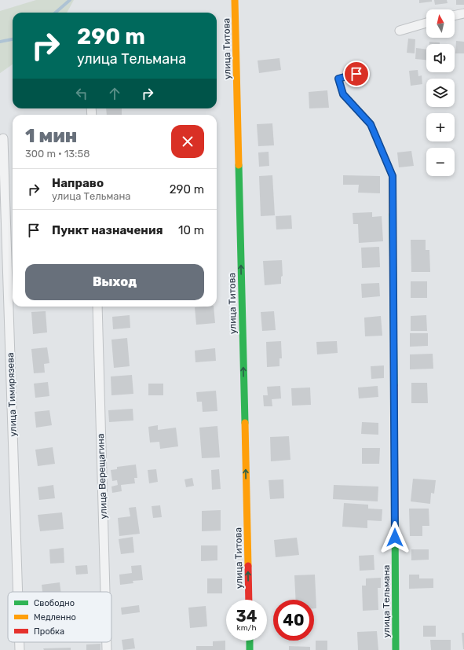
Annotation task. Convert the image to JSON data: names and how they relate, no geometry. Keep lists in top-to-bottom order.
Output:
{
  "streets": {
    "main road": ["улица Титова", "улица Тельмана"],
    "street": ["улица Тимирязева", "улица Верещагина"]
  },
  "one_way": ["улица Титова"],
  "legend": ["Свободно", "Медленно", "Пробка"],
  "north": "top",
  "page": {
    "map_buttons": ["+", "−"],
    "turn": ["290 m", "улица Тельмана"],
    "heading": ["1 мин", "300 m · 13:58"],
    "list": [
      {
        "name": "Направо",
        "note": "улица Тельмана",
        "value": "290 m"
      },
      {
        "name": "Пункт назначения",
        "value": "10 m"
      }
    ],
    "buttons": "Выход",
    "speed": "34 km/h",
    "limit": "40"
  }
}
